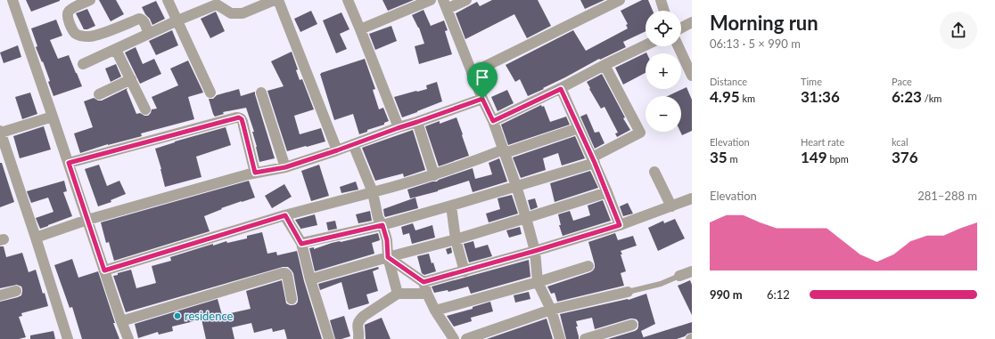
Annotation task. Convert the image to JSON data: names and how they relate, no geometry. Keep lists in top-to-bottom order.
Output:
{
  "places": ["residence"],
  "page": {
    "heading": ["Morning run", "06:13 · 5 × 990 m"],
    "map_buttons": ["+", "−"],
    "stats": [
      ["Distance", "4.95 km"],
      ["Time", "31:36"],
      ["Pace", "6:23 /km"],
      ["Elevation", "35 m"],
      ["Heart rate", "149 bpm"],
      ["kcal", "376"]
    ],
    "chart": ["Elevation", "281–288 m"],
    "list": [
      {
        "name": "990 m",
        "note": "6:12"
      }
    ]
  }
}
